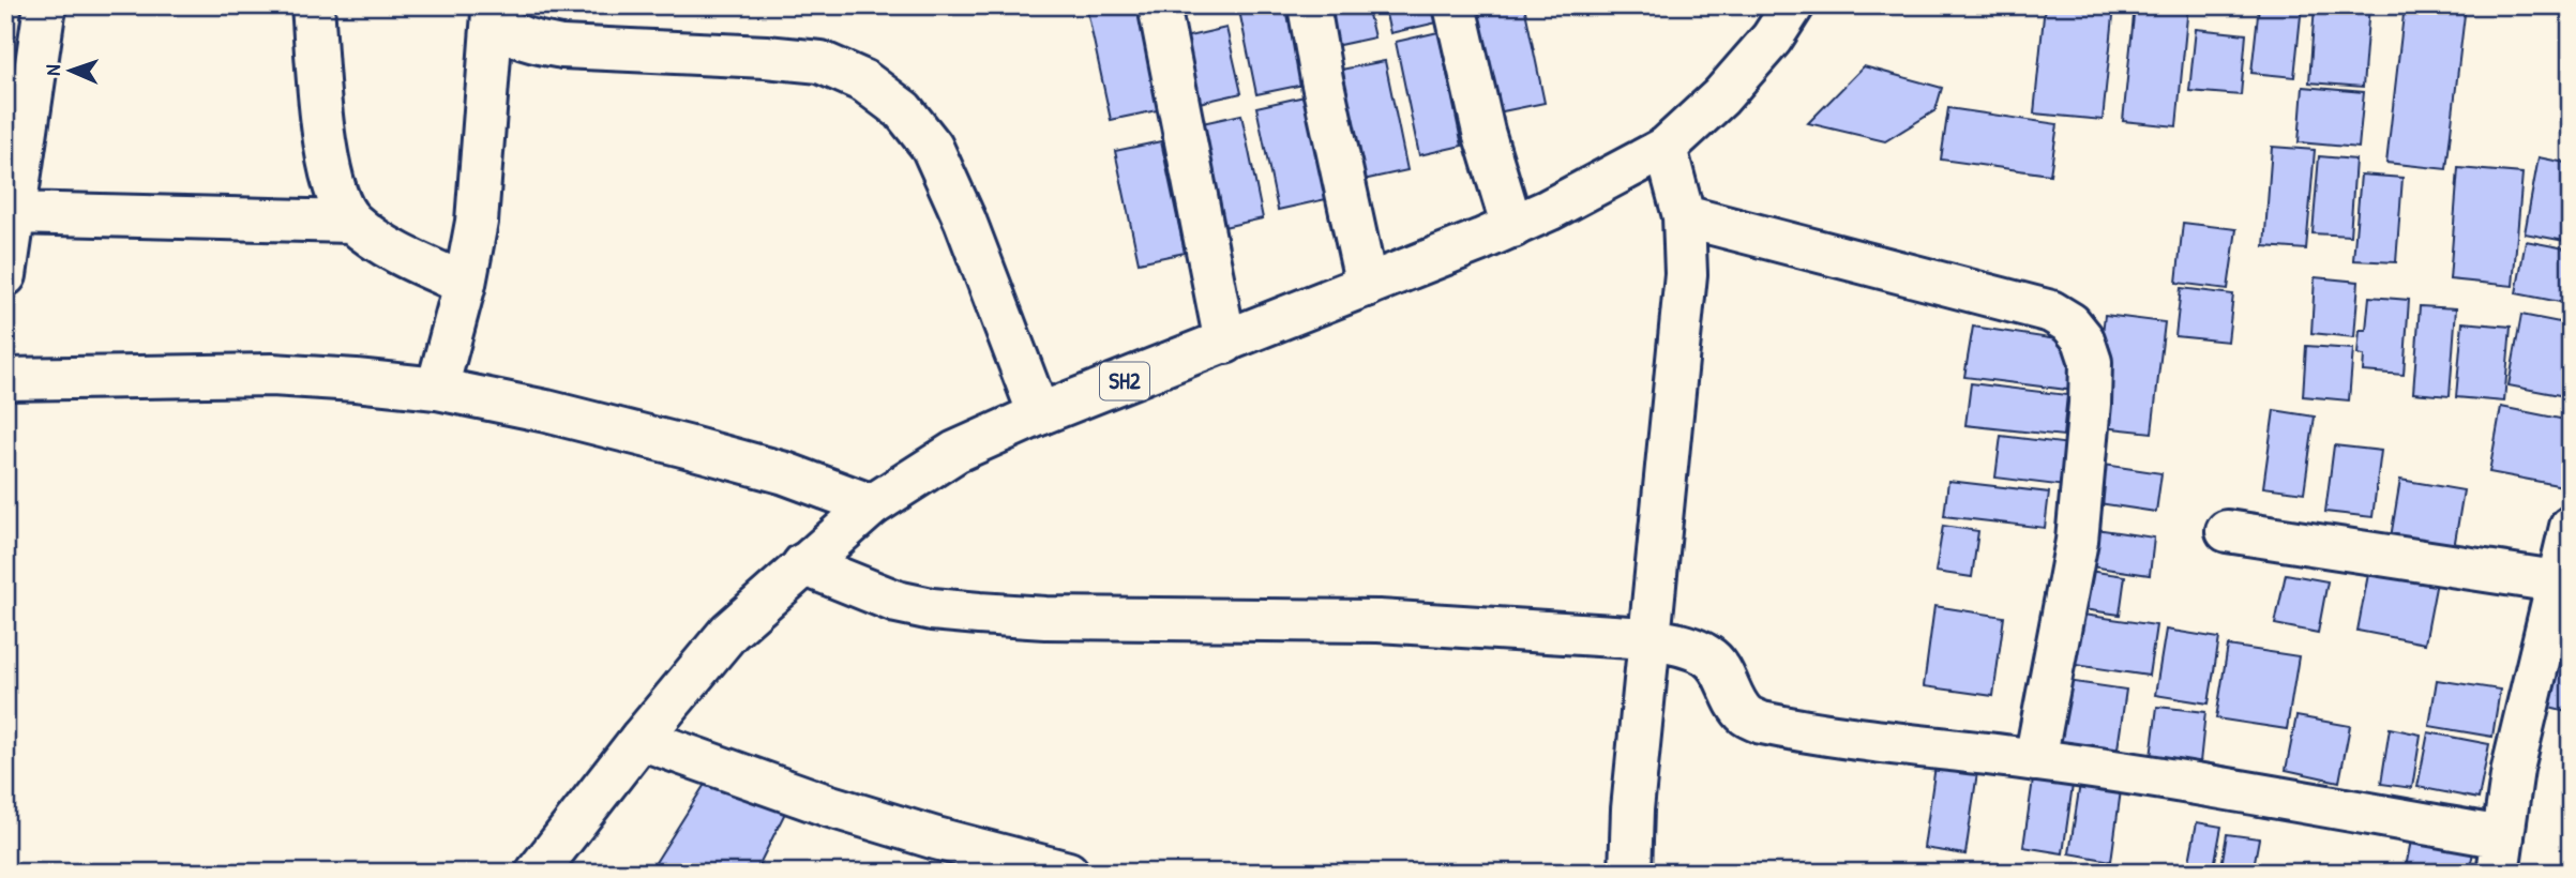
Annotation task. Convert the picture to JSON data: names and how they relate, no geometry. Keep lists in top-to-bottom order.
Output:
{
  "streets": {
    "street": ["SH2"]
  },
  "north": "left"
}
